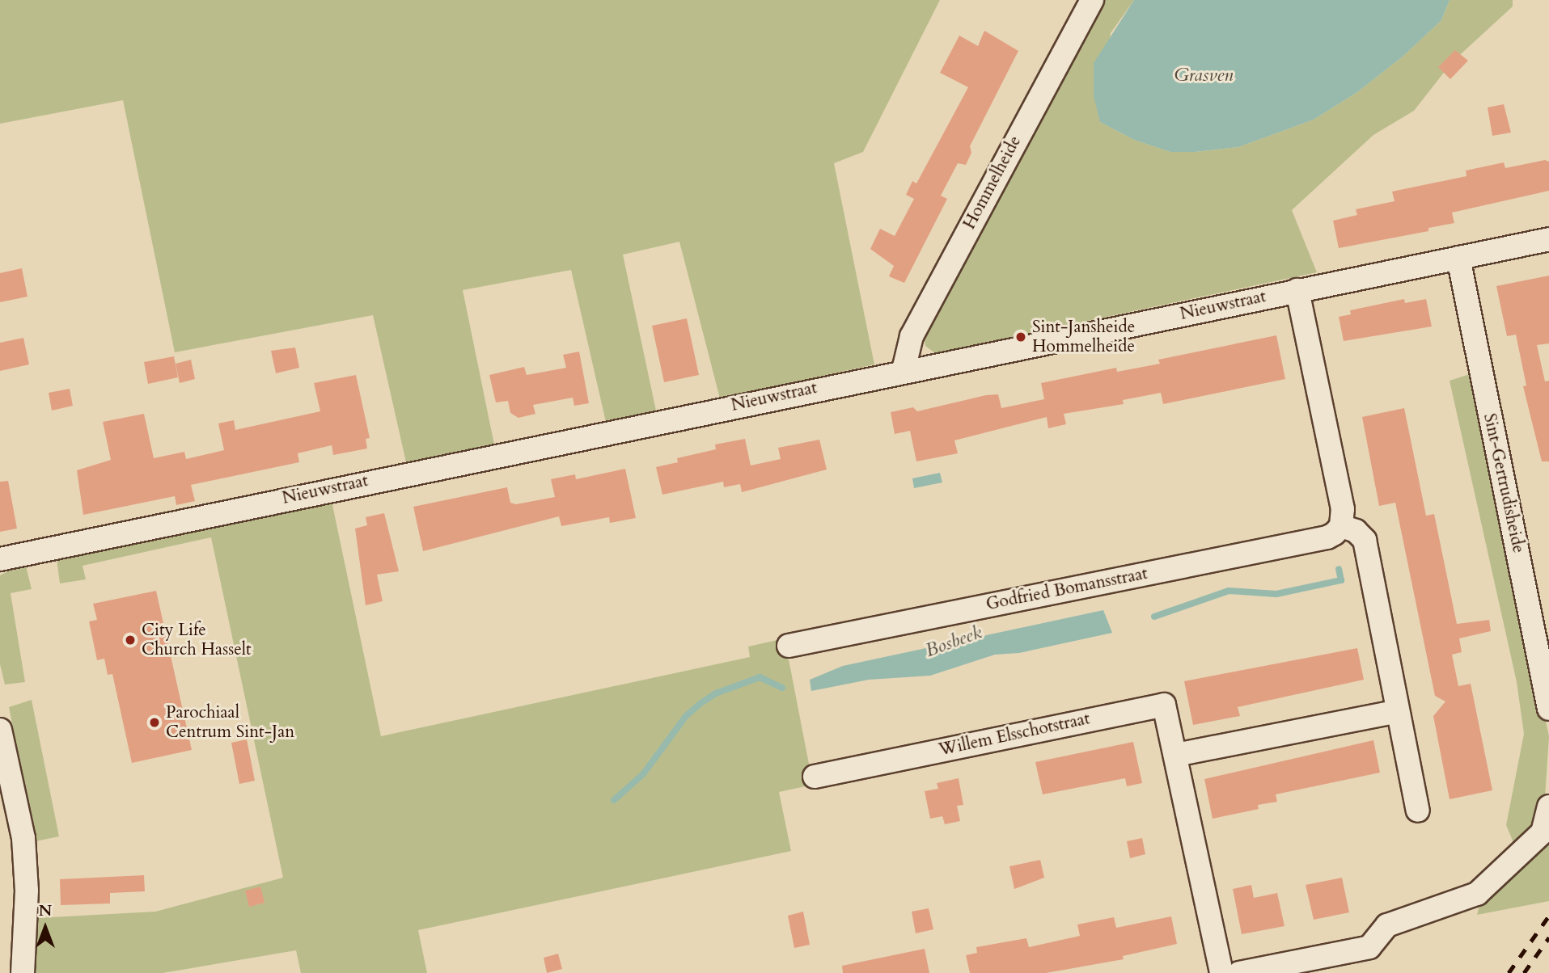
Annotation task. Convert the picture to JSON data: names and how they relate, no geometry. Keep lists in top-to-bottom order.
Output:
{
  "streets": {
    "street": [
      "Hommelheide",
      "Nieuwstraat",
      "Sint-Gertrudisheide",
      "Godfried Bomansstraat",
      "Willem Elsschotstraat"
    ]
  },
  "crossings": [
    ["Hommelheide", "Nieuwstraat"],
    ["Nieuwstraat", "Sint-Gertrudisheide"]
  ],
  "water": ["Grasven", "Bosbeek"],
  "places": ["Sint-Jansheide Hommelheide", "City Life Church Hasselt", "Parochiaal Centrum Sint-Jan"],
  "north": "top"
}
